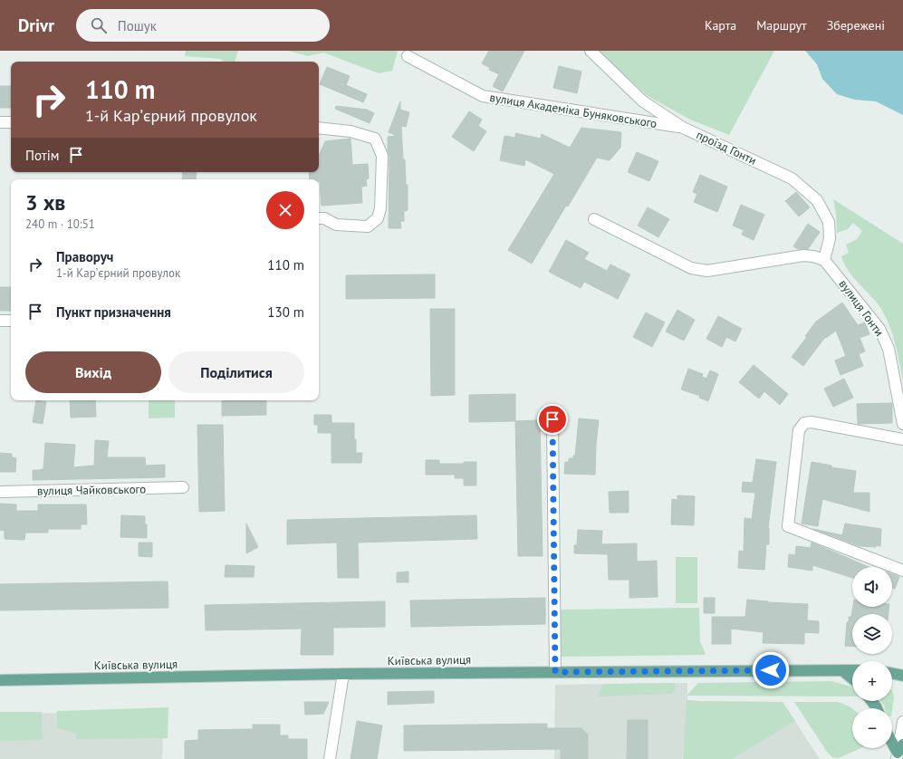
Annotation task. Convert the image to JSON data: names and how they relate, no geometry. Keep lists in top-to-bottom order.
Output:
{
  "streets": {
    "main road": ["Київська вулиця"],
    "street": [
      "вулиця Академіка Буняковського",
      "проїзд Гонти",
      "вулиця Гонти",
      "вулиця Чайковського"
    ]
  },
  "crossings": [
    ["вулиця Академіка Буняковського", "проїзд Гонти"],
    ["проїзд Гонти", "вулиця Гонти"]
  ],
  "page": {
    "header": "Drivr",
    "search": "Пошук",
    "nav": ["Карта", "Маршрут", "Збережені"],
    "turn": ["110 m", "1-й Карʼєрний провулок"],
    "then": "Потім",
    "heading": ["3 хв", "240 m · 10:51"],
    "list": [
      {
        "name": "Праворуч",
        "note": "1-й Карʼєрний провулок",
        "value": "110 m"
      },
      {
        "name": "Пункт призначення",
        "value": "130 m"
      }
    ],
    "buttons": ["Вихід", "Поділитися"],
    "map_buttons": ["+", "−"]
  }
}
